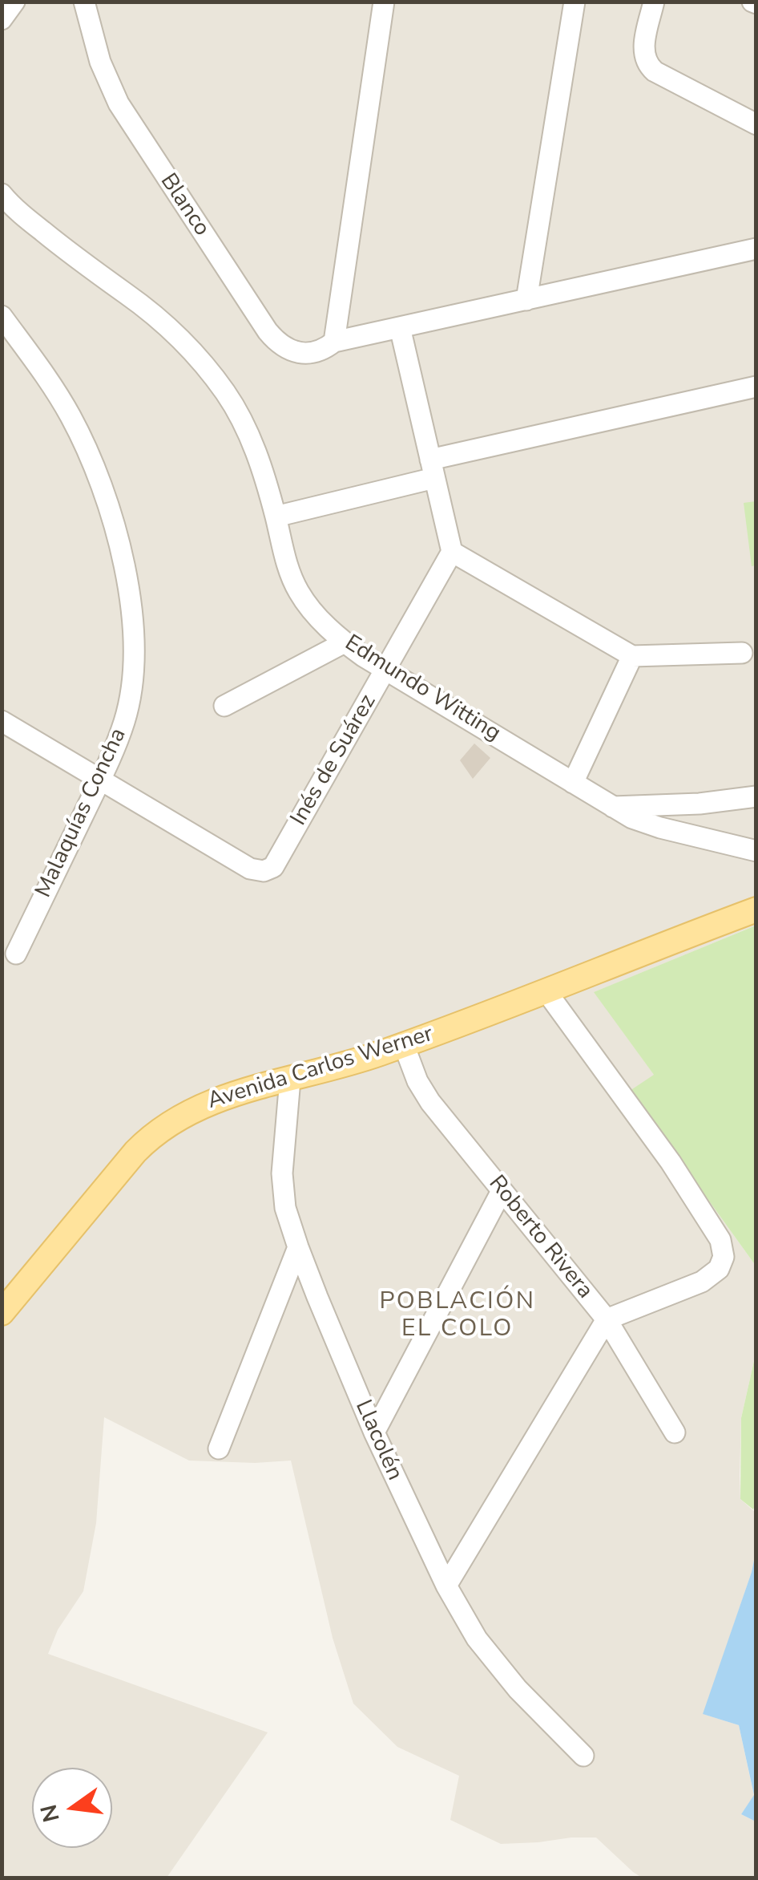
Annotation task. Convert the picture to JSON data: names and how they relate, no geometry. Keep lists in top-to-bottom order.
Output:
{
  "streets": {
    "main road": ["Avenida Carlos Werner"],
    "street": [
      "Blanco",
      "Edmundo Witting",
      "Inés de Suárez",
      "Malaquías Concha",
      "Roberto Rivera",
      "Llacolén"
    ]
  },
  "crossings": [
    ["Edmundo Witting", "Inés de Suárez"],
    ["Inés de Suárez", "Malaquías Concha"],
    ["Avenida Carlos Werner", "Roberto Rivera"],
    ["Avenida Carlos Werner", "Llacolén"]
  ],
  "districts": ["POBLACIÓN EL COLO"],
  "north": "left"
}
